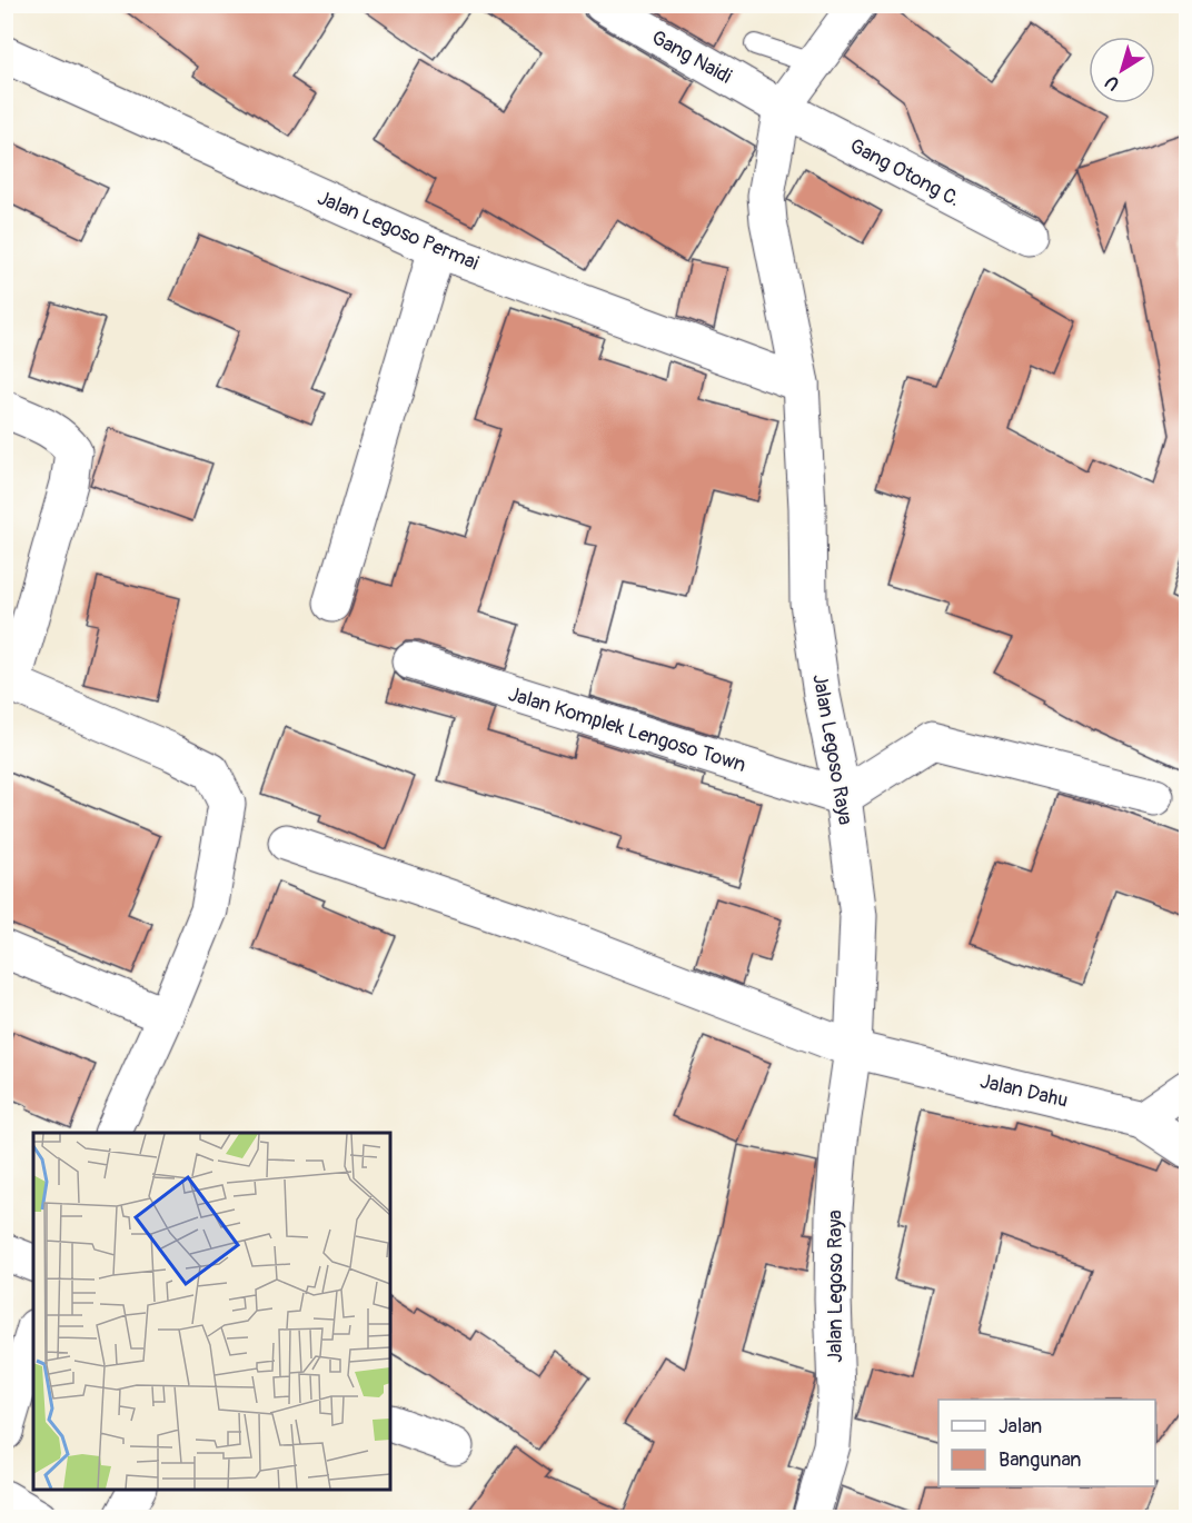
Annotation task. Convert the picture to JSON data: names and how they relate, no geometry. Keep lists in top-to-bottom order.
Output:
{
  "streets": {
    "street": [
      "Gang Naidi",
      "Gang Otong C.",
      "Jalan Legoso Permai",
      "Jalan Komplek Lengoso Town",
      "Jalan Legoso Raya",
      "Jalan Dahu"
    ]
  },
  "crossings": [
    ["Gang Naidi", "Gang Otong C."],
    ["Gang Naidi", "Jalan Legoso Raya"],
    ["Gang Otong C.", "Jalan Legoso Raya"],
    ["Jalan Legoso Permai", "Jalan Legoso Raya"],
    ["Jalan Komplek Lengoso Town", "Jalan Legoso Raya"],
    ["Jalan Legoso Raya", "Jalan Dahu"]
  ],
  "legend": ["Jalan", "Bangunan"],
  "north": "bottom left"
}
